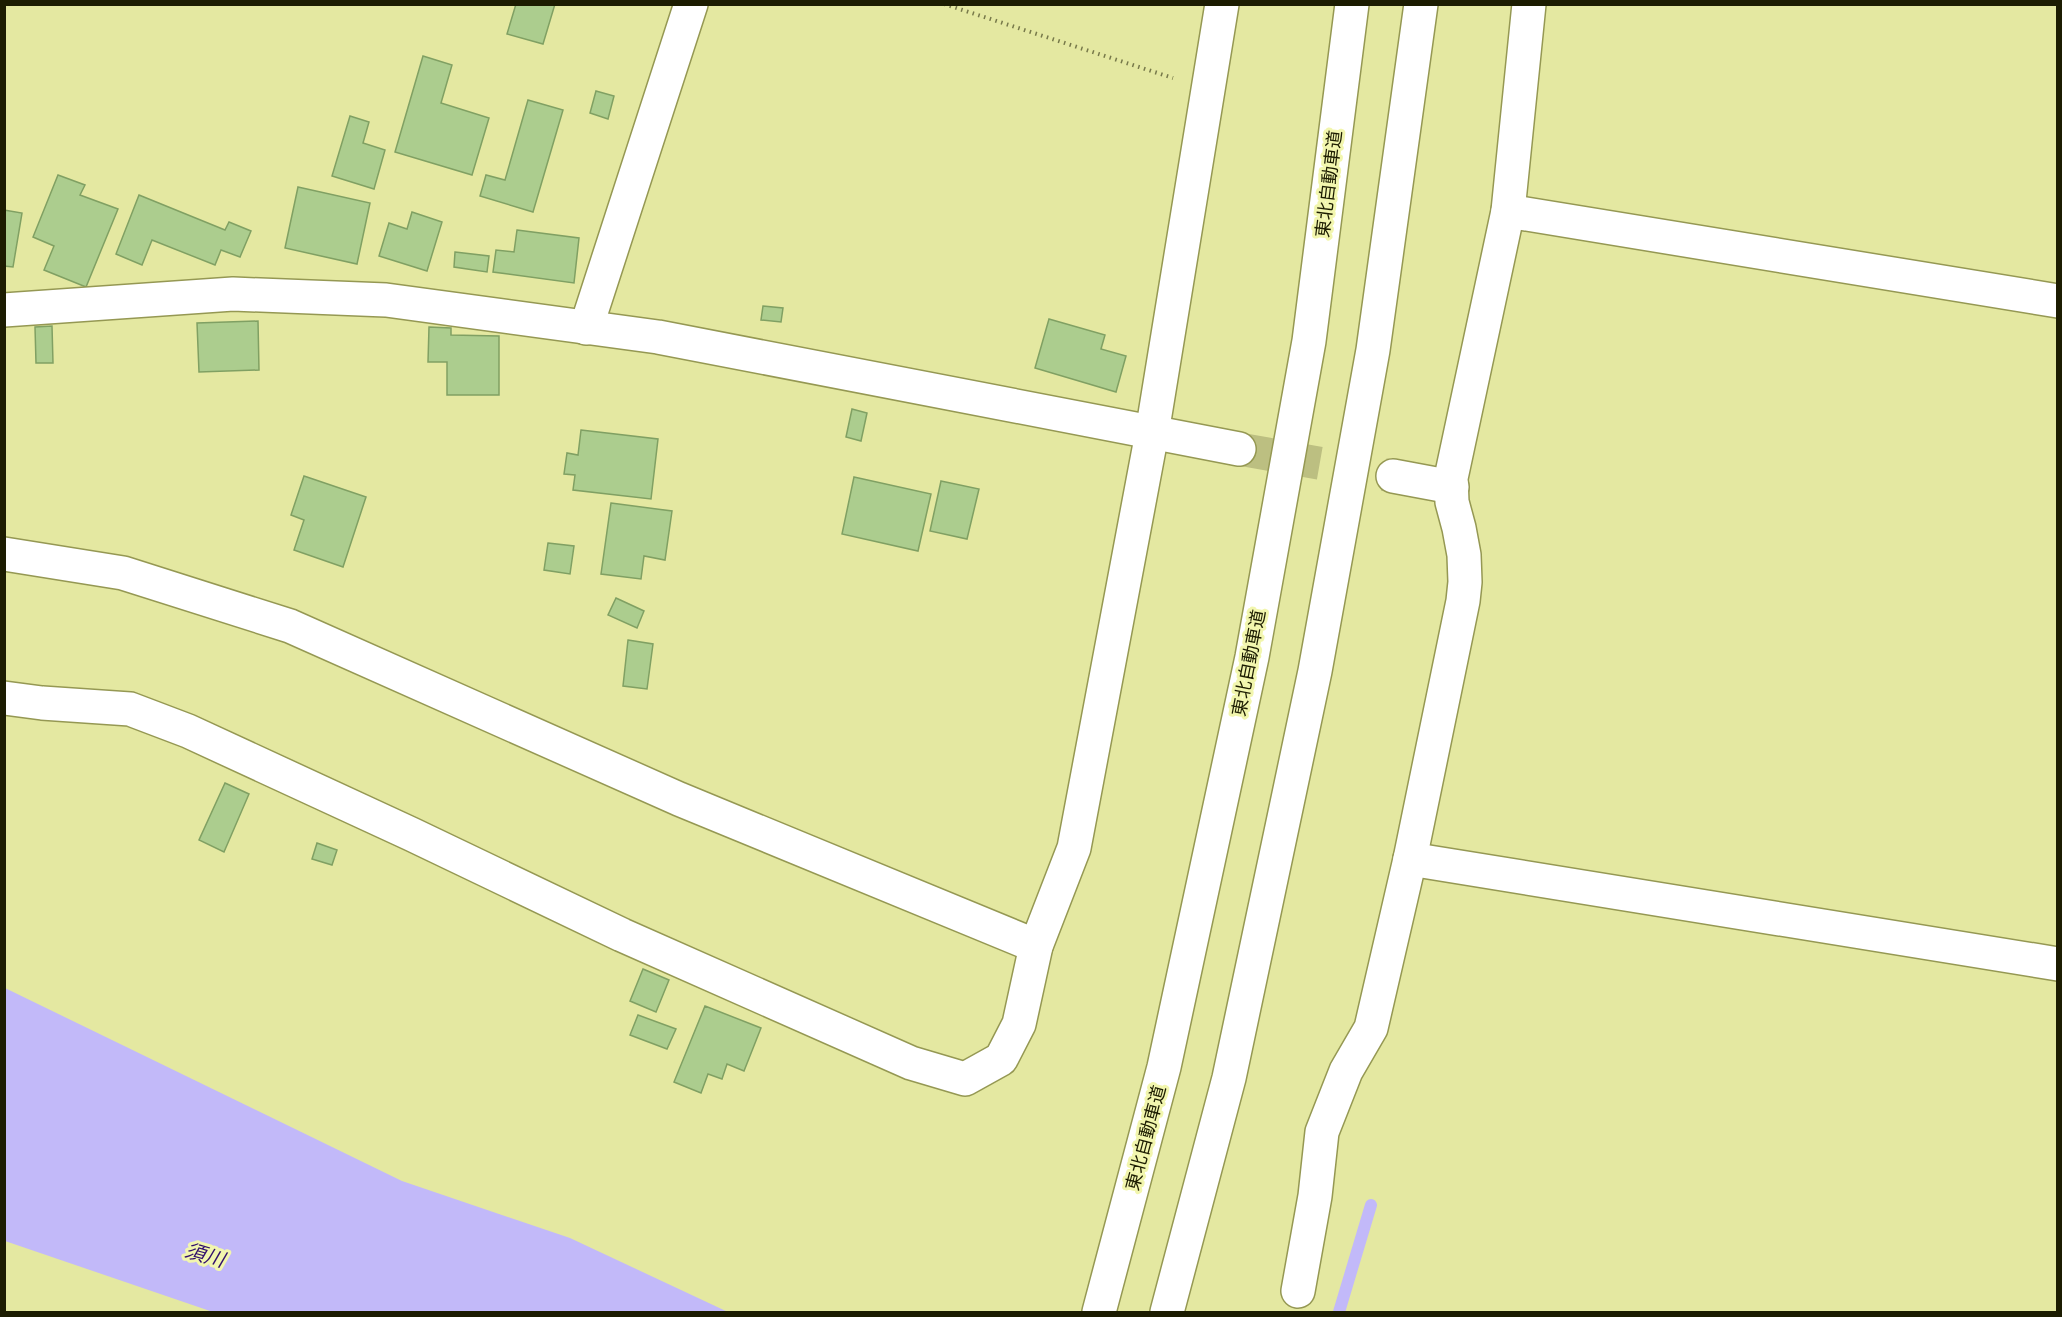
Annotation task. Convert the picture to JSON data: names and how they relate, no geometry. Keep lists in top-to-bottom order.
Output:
{
  "streets": {
    "main road": ["東北自動車道"]
  },
  "water": ["須川"]
}
